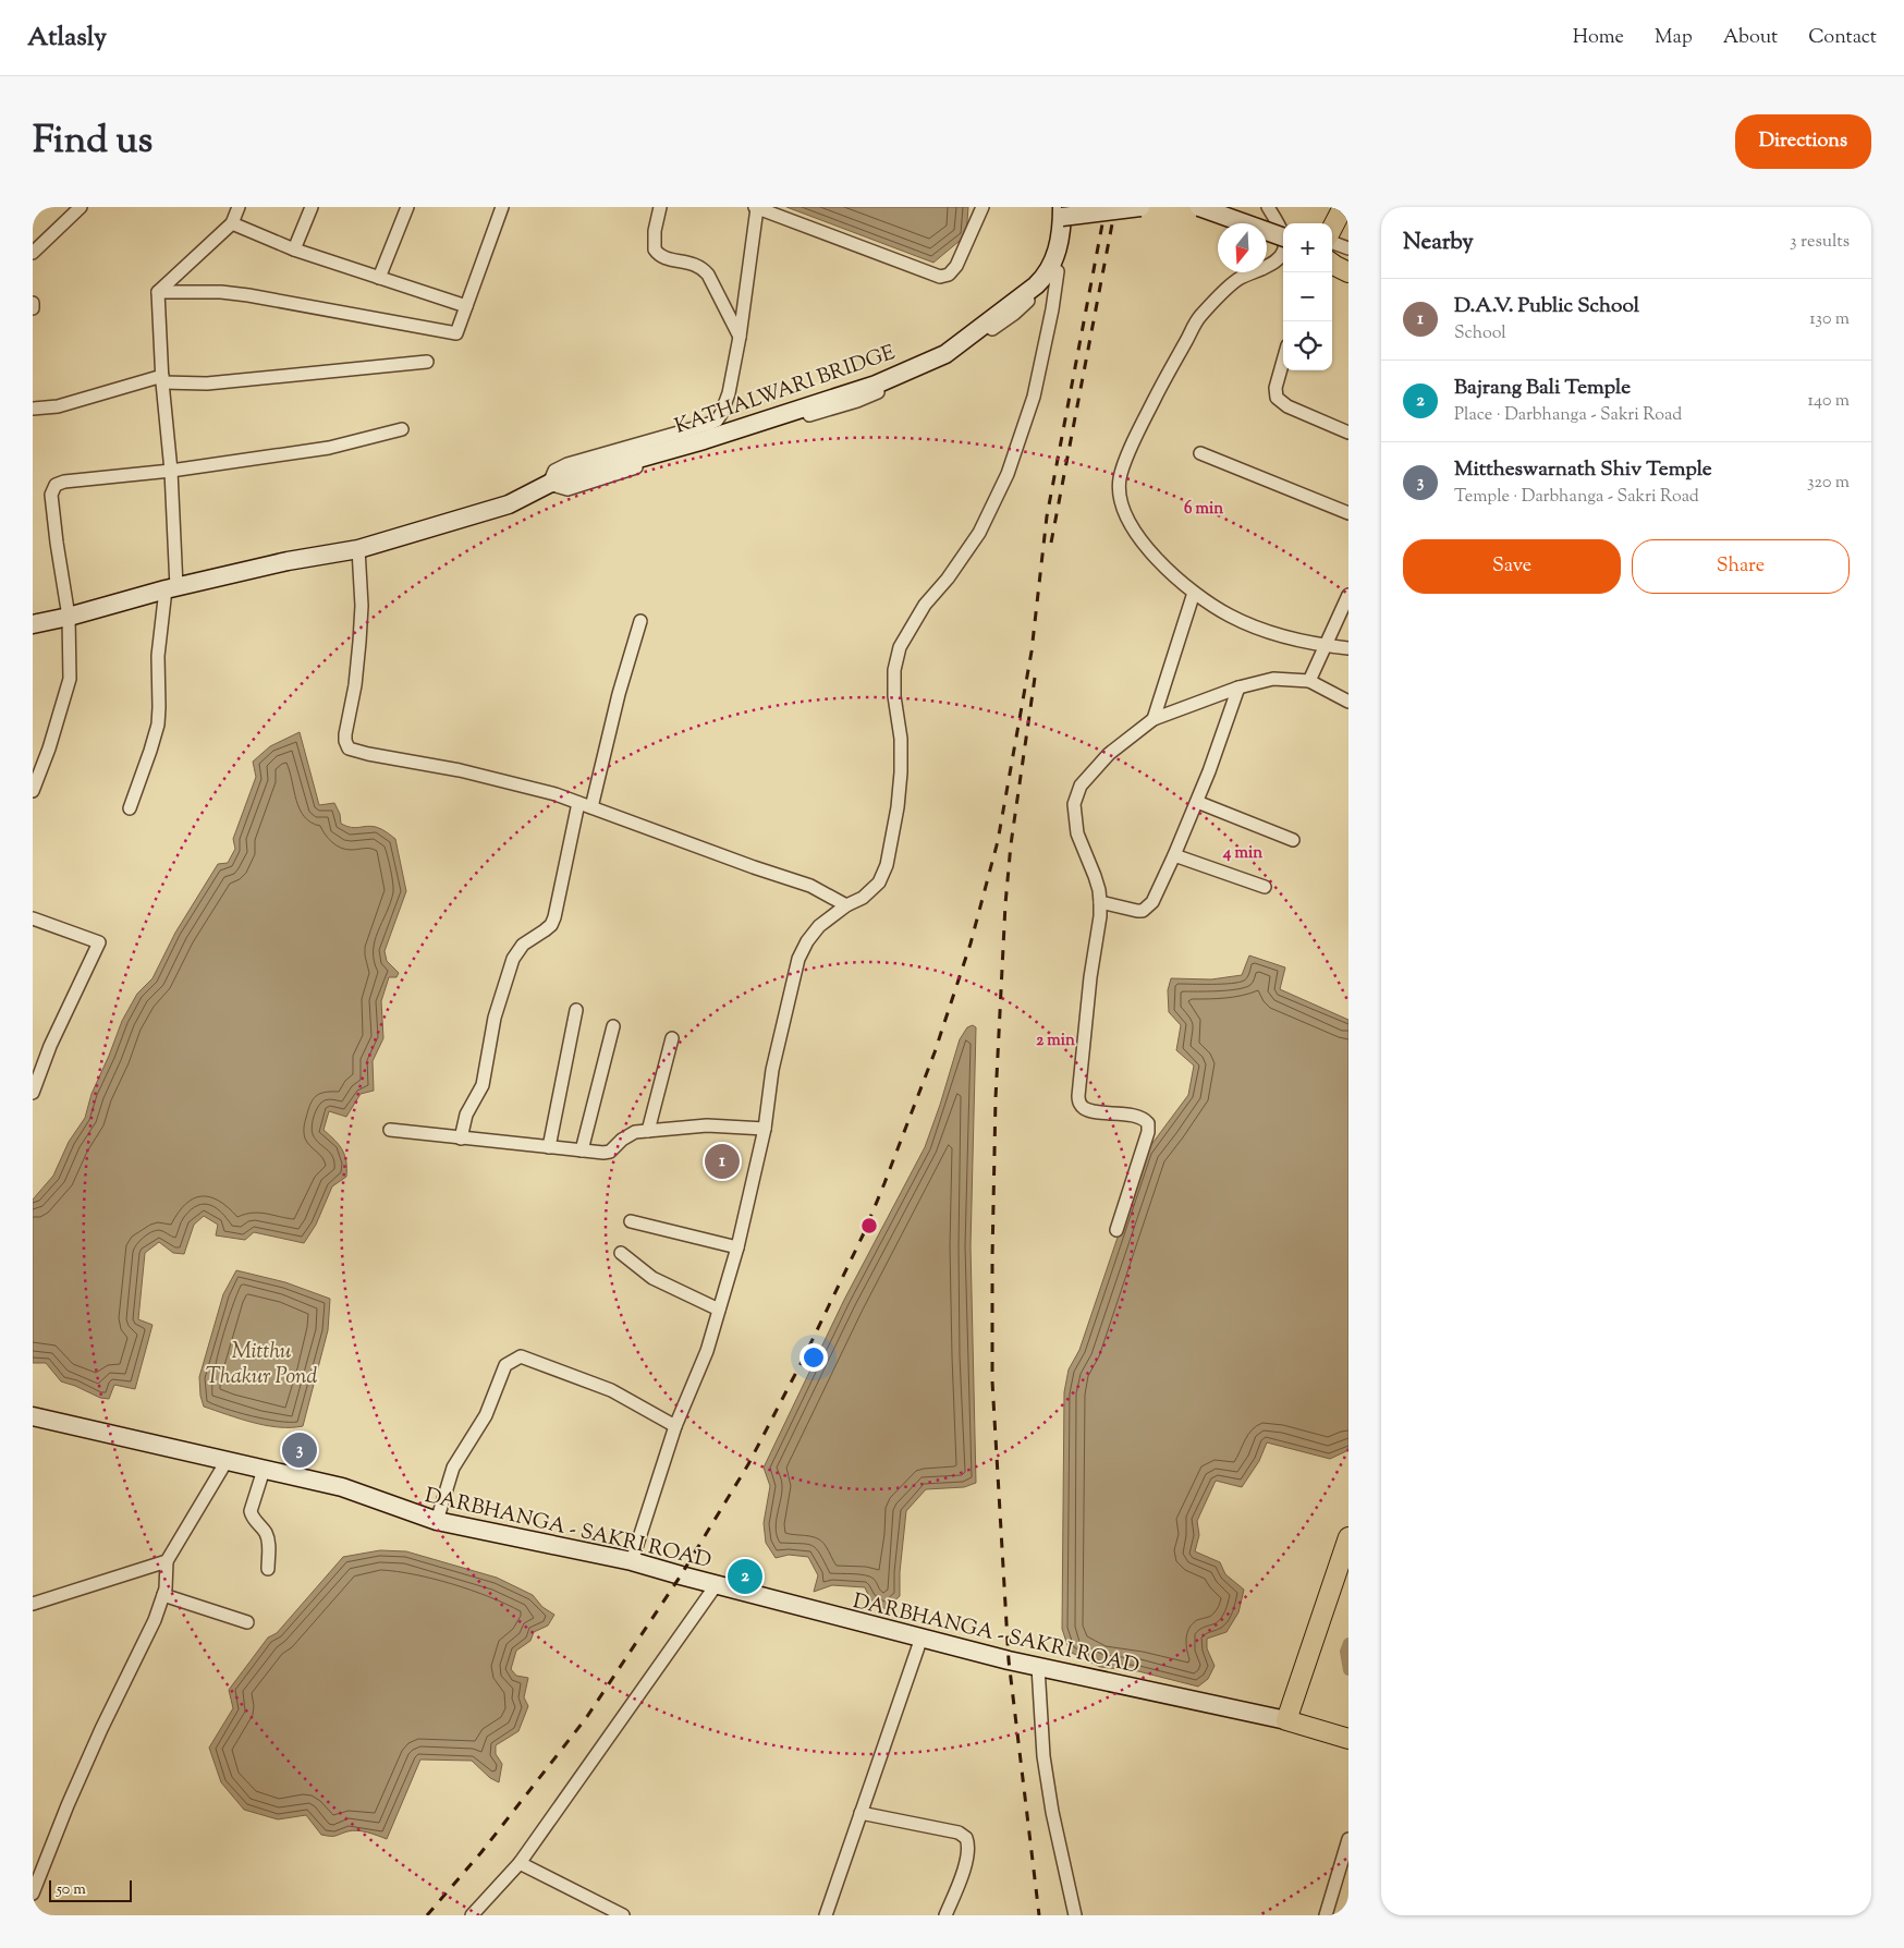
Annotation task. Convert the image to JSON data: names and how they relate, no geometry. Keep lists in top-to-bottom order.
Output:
{
  "streets": {
    "main road": ["KATHALWARI BRIDGE", "DARBHANGA - SAKRI ROAD"]
  },
  "water": ["Mitthu Thakur Pond"],
  "scale_bar": "50 m",
  "north": "bottom",
  "page": {
    "header": "Atlasly",
    "nav": [
      "Home",
      "Map",
      "About",
      "Contact"
    ],
    "title": "Find us",
    "buttons": [
      "Directions",
      ["Save", "Share"]
    ],
    "heading": ["Nearby", "3 results"],
    "map_buttons": ["+", "−"],
    "list": [
      {
        "mark": "1",
        "name": "D.A.V. Public School",
        "note": "School",
        "value": "130 m"
      },
      {
        "mark": "2",
        "name": "Bajrang Bali Temple",
        "note": "Place · Darbhanga - Sakri Road",
        "value": "140 m"
      },
      {
        "mark": "3",
        "name": "Mittheswarnath Shiv Temple",
        "note": "Temple · Darbhanga - Sakri Road",
        "value": "320 m"
      }
    ],
    "pins": ["1", "3", "2"],
    "scale": "50 m"
  },
  "rings": ["6 min", "4 min", "2 min"]
}
